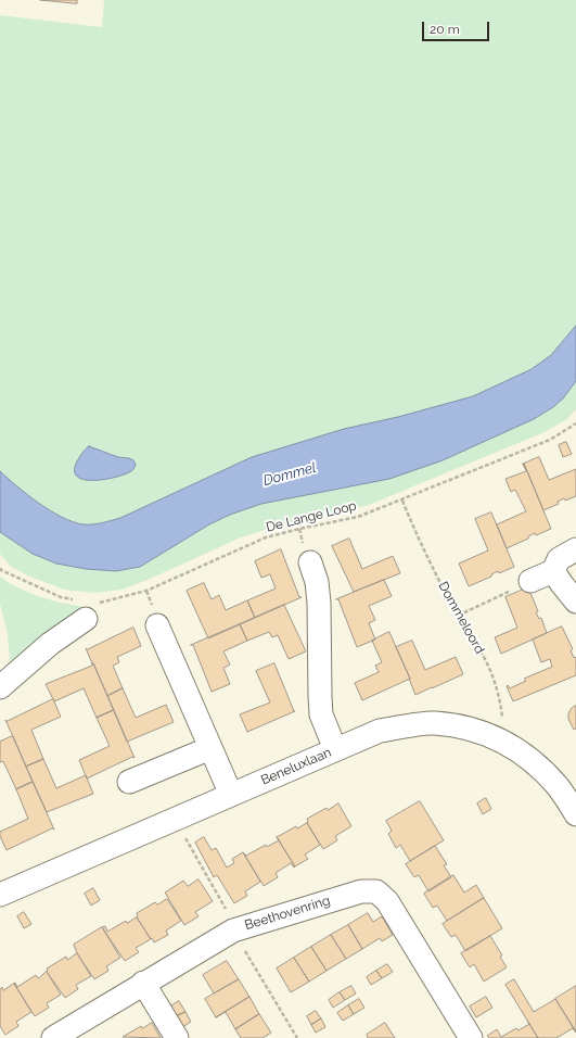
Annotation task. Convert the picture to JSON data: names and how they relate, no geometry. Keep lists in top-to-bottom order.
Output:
{
  "streets": {
    "street": ["Beneluxlaan", "Beethovenring"],
    "path": ["De Lange Loop", "Dommeloord"]
  },
  "crossings": [
    ["De Lange Loop", "Dommeloord"],
    ["Dommeloord", "Beneluxlaan"]
  ],
  "water": ["Dommel"],
  "scale_bar": "20 m"
}
